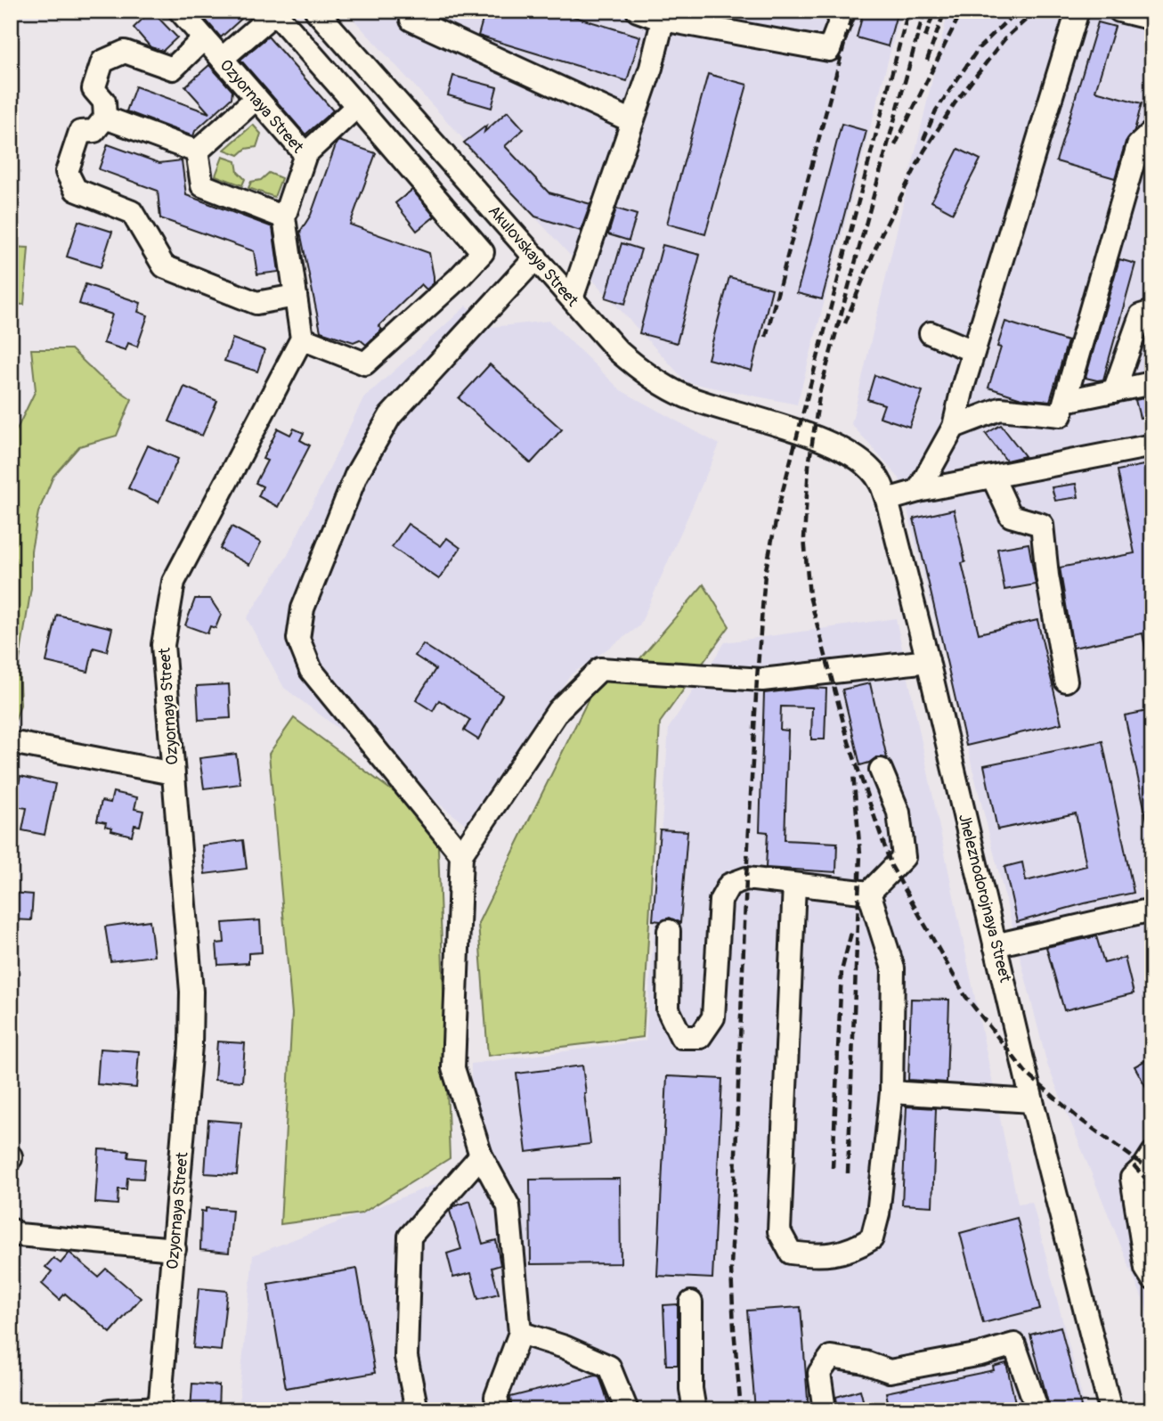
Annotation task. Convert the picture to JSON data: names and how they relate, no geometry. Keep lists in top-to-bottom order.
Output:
{
  "streets": {
    "street": ["Ozyornaya Street", "Akulovskaya Street", "Jheleznodorojnaya Street"]
  },
  "crossings": [
    ["Akulovskaya Street", "Jheleznodorojnaya Street"]
  ]
}
